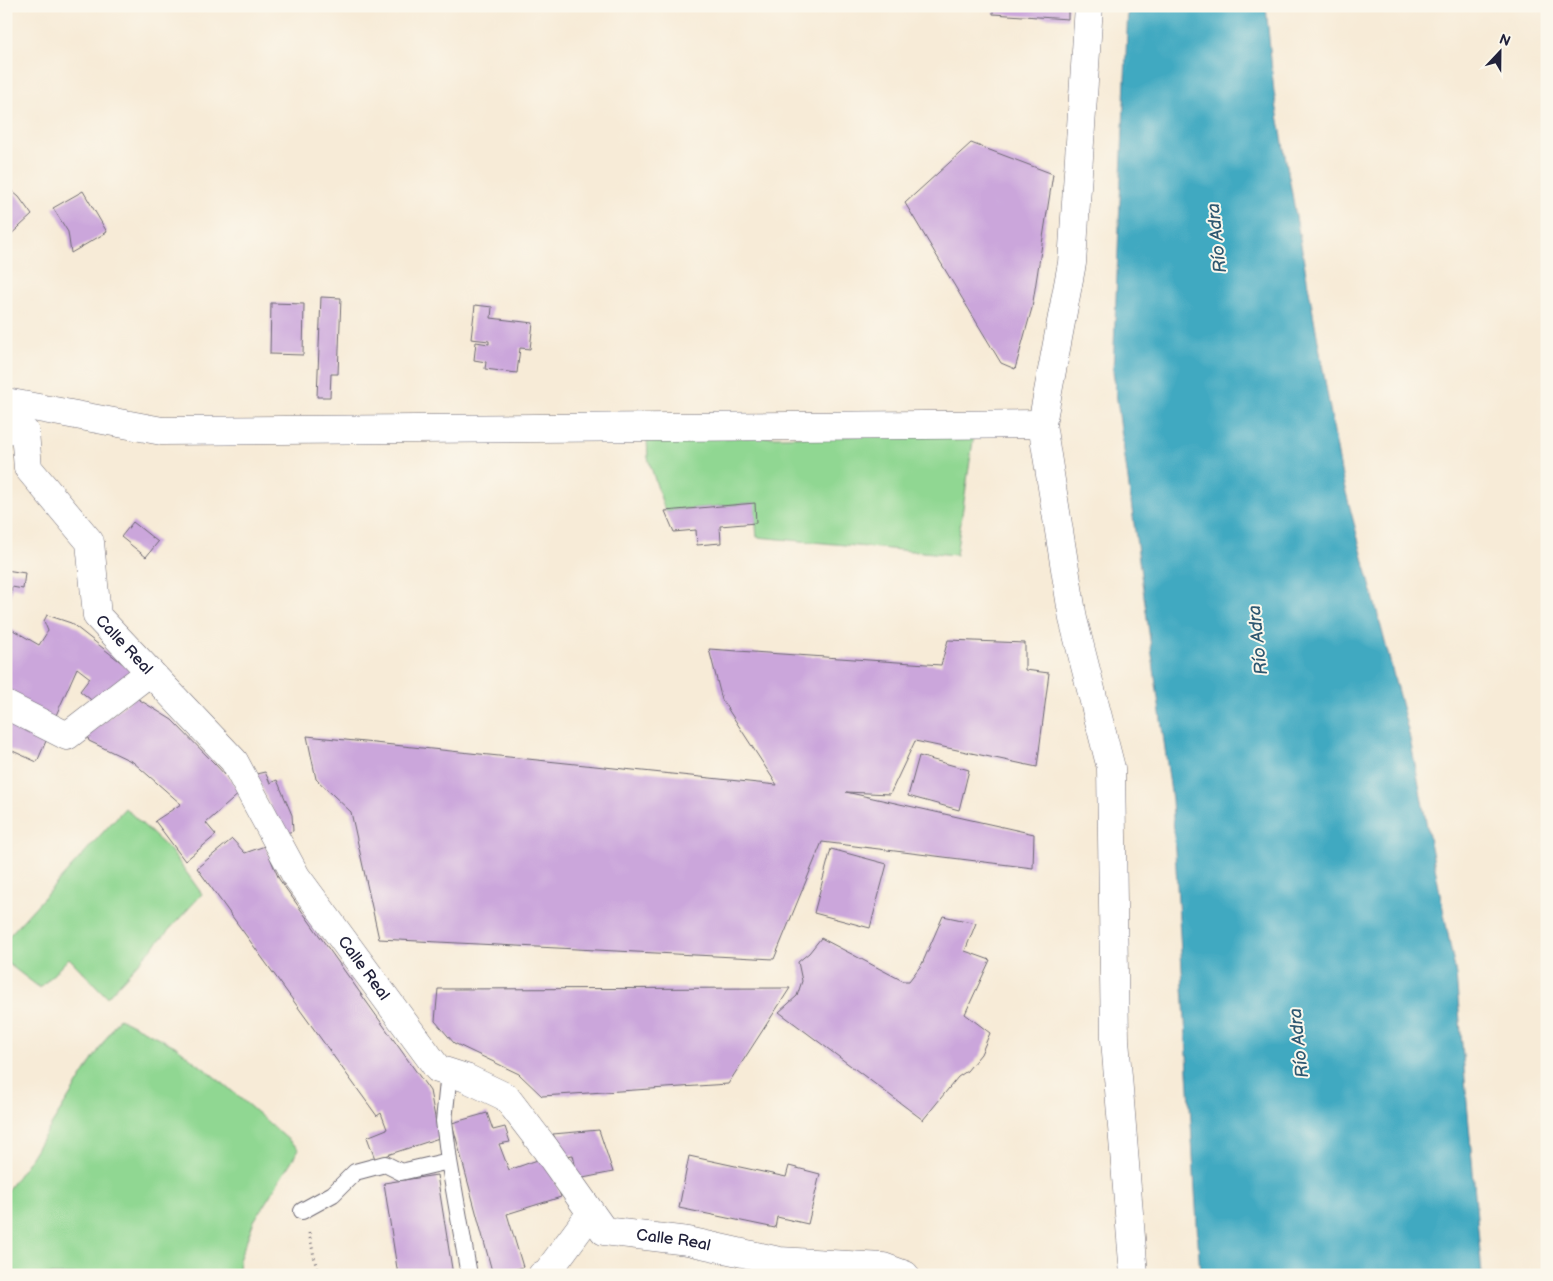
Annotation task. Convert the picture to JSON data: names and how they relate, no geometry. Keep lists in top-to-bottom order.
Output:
{
  "streets": {
    "street": ["Calle Real"]
  },
  "water": ["Río Adra"],
  "north": "top"
}
